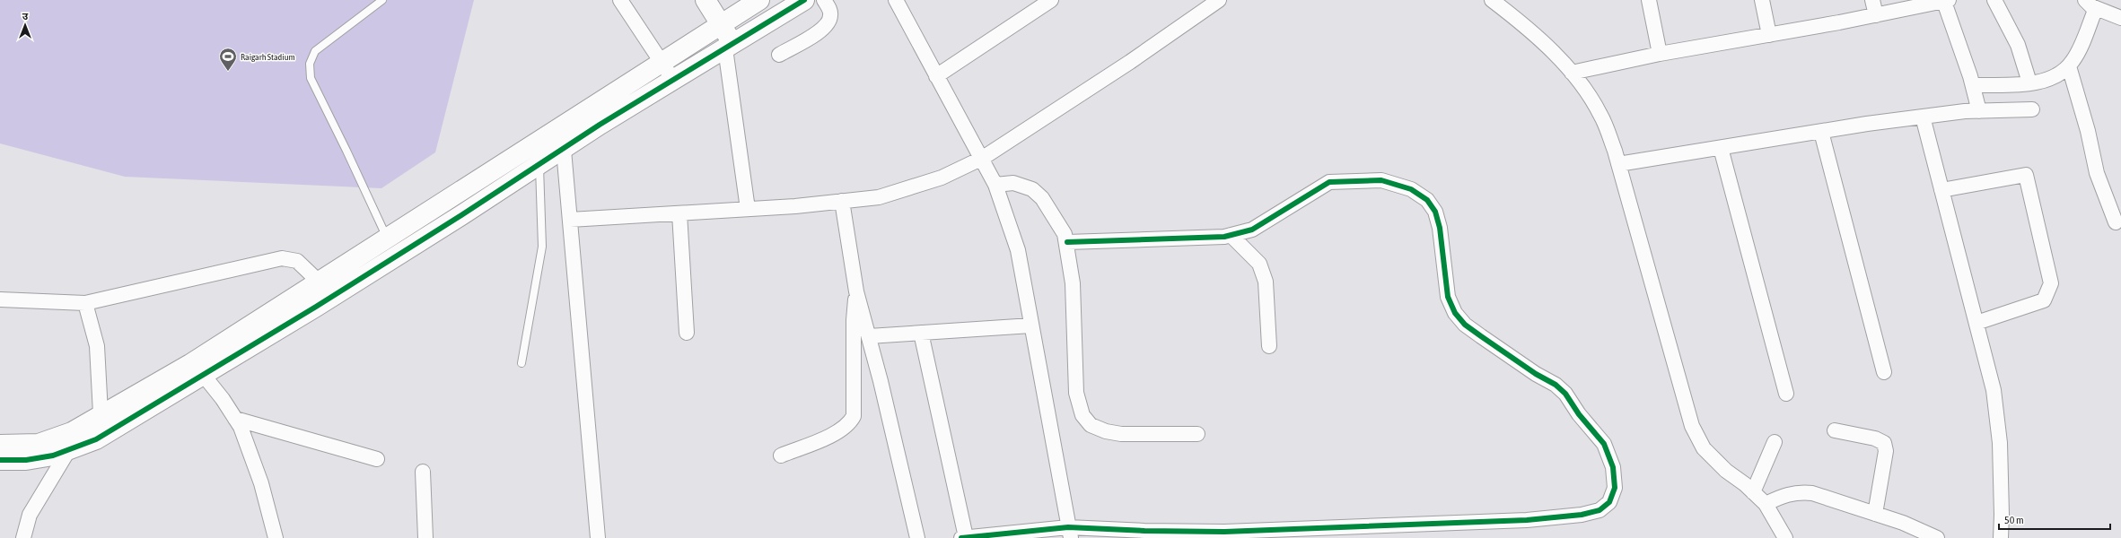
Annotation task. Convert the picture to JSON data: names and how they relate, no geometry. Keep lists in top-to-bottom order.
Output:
{
  "places": {
    "sports": ["Raigarh Stadium"]
  },
  "scale_bar": "50 m",
  "north": "top"
}
